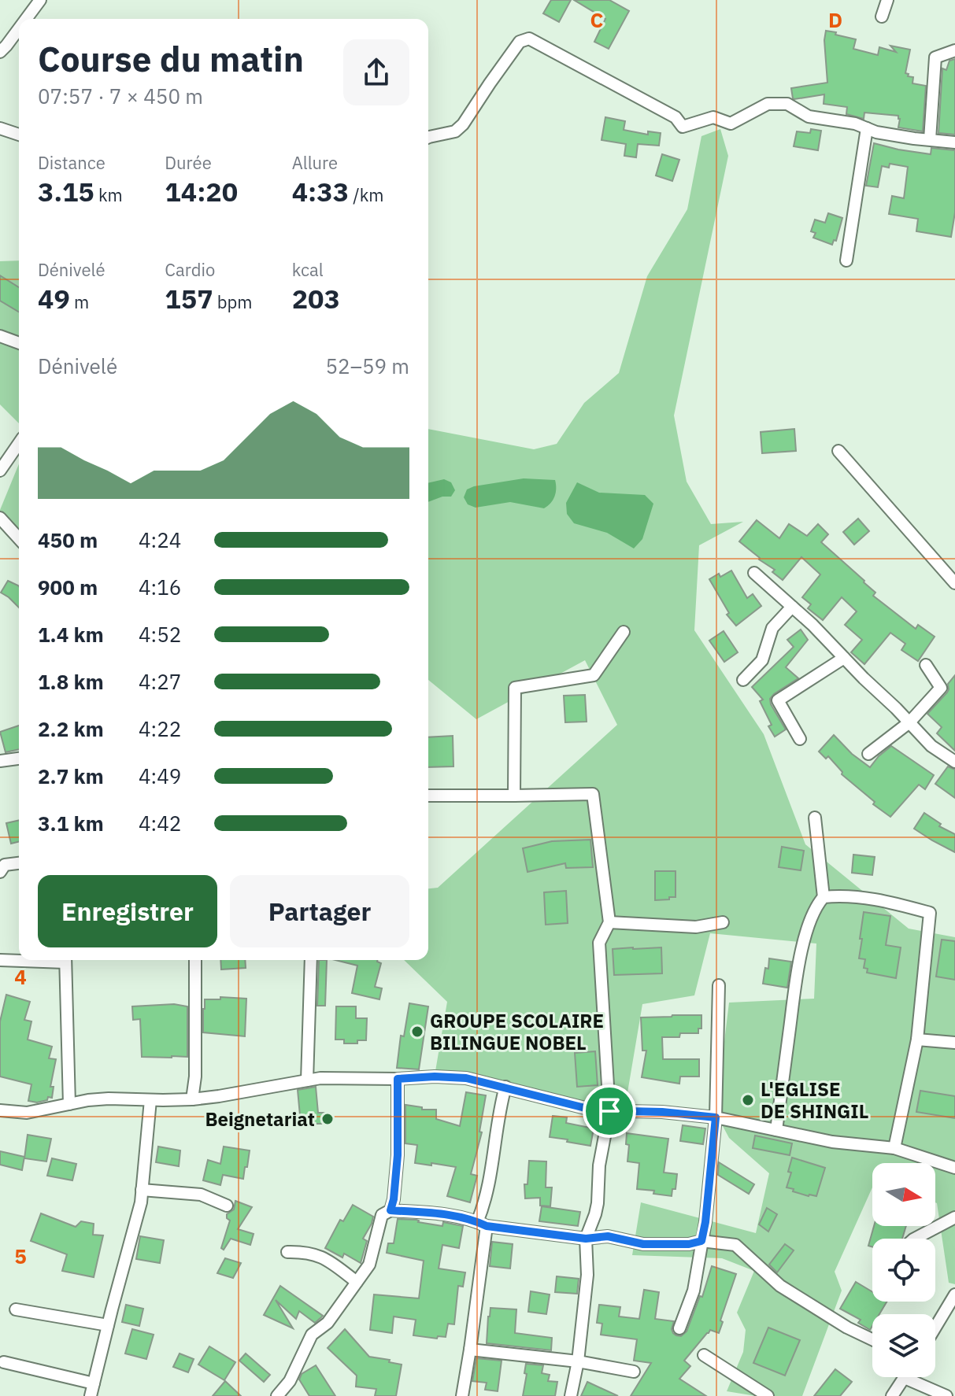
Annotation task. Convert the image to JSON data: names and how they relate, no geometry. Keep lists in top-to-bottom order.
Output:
{
  "places": ["GROUPE SCOLAIRE BILINGUE NOBEL", "L'EGLISE DE SHINGIL", "Beignetariat"],
  "north": "right",
  "page": {
    "heading": ["Course du matin", "07:57 · 7 × 450 m"],
    "stats": [
      ["Distance", "3.15 km"],
      ["Durée", "14:20"],
      ["Allure", "4:33 /km"],
      ["Dénivelé", "49 m"],
      ["Cardio", "157 bpm"],
      ["kcal", "203"]
    ],
    "chart": ["Dénivelé", "52–59 m"],
    "list": [
      {
        "name": "450 m",
        "note": "4:24"
      },
      {
        "name": "900 m",
        "note": "4:16"
      },
      {
        "name": "1.4 km",
        "note": "4:52"
      },
      {
        "name": "1.8 km",
        "note": "4:27"
      },
      {
        "name": "2.2 km",
        "note": "4:22"
      },
      {
        "name": "2.7 km",
        "note": "4:49"
      },
      {
        "name": "3.1 km",
        "note": "4:42"
      }
    ],
    "buttons": ["Enregistrer", "Partager"]
  },
  "grid": {
    "columns": ["C", "D"],
    "rows": ["4", "5"]
  }
}
